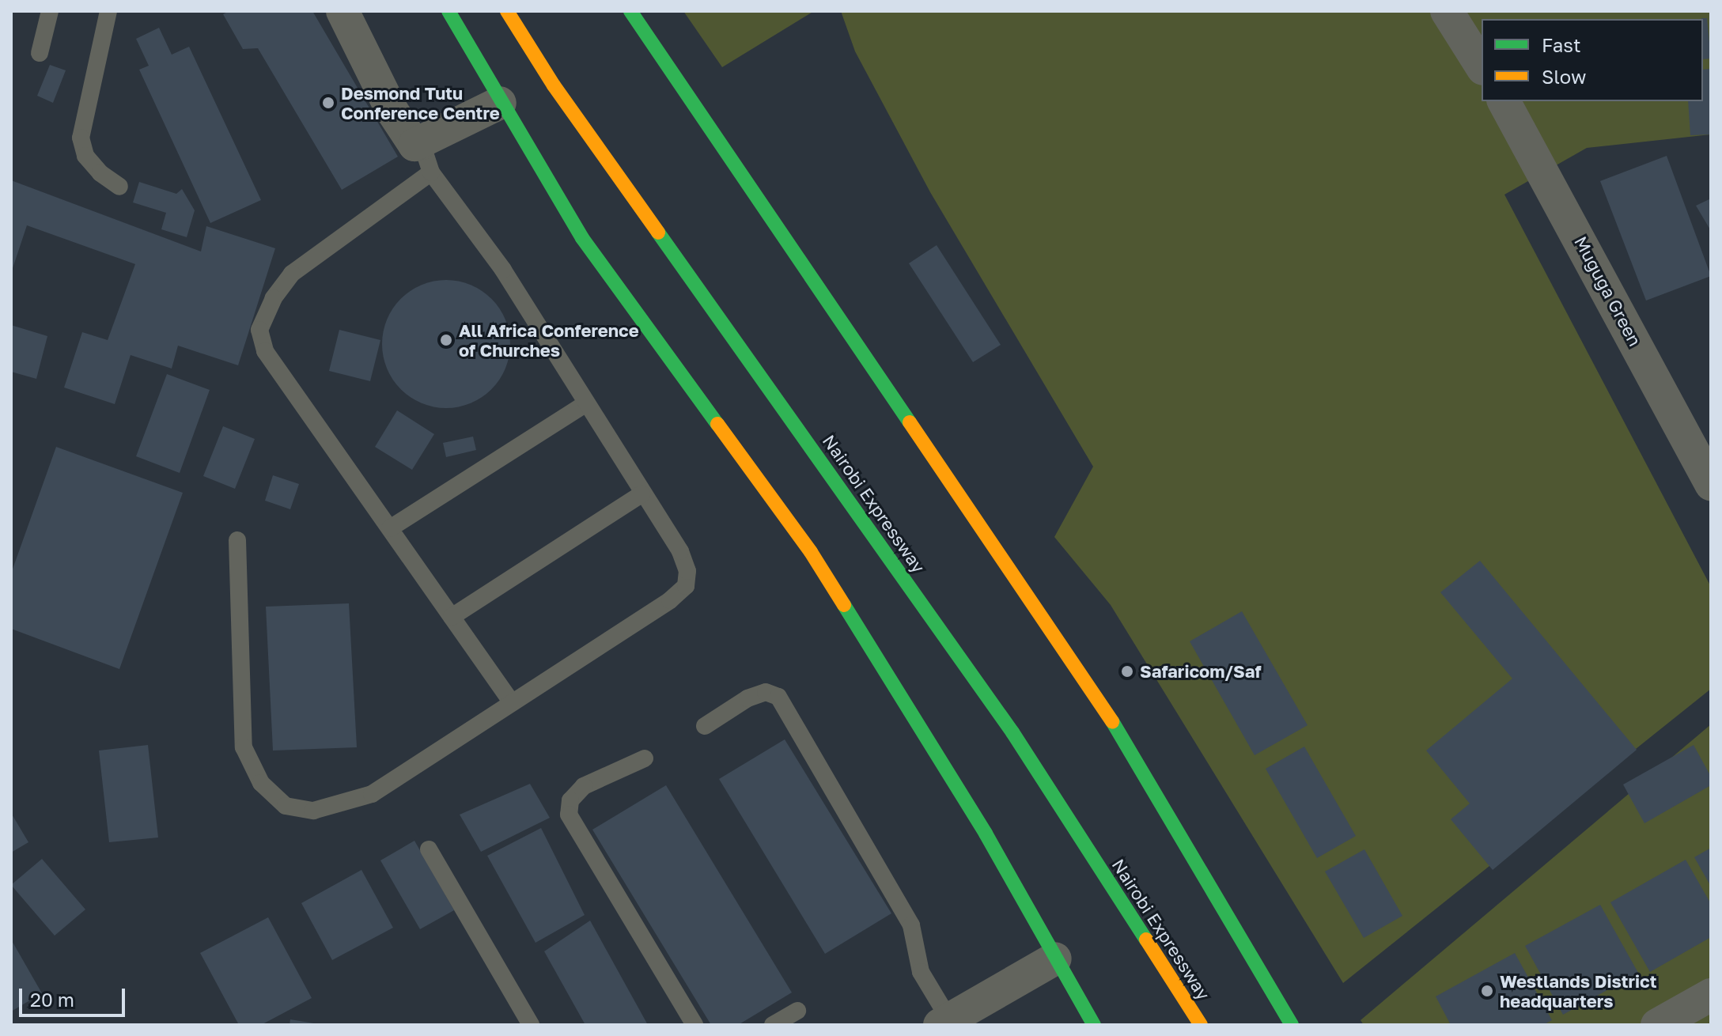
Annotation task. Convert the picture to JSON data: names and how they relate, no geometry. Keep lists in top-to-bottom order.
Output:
{
  "streets": {
    "highway": ["Nairobi Expressway"],
    "street": ["Muguga Green"]
  },
  "places": [
    "Desmond Tutu Conference Centre",
    "All Africa Conference of Churches",
    "Safaricom/Saf",
    "Westlands District headquarters"
  ],
  "legend": ["Fast", "Slow"],
  "scale_bar": "20 m"
}
